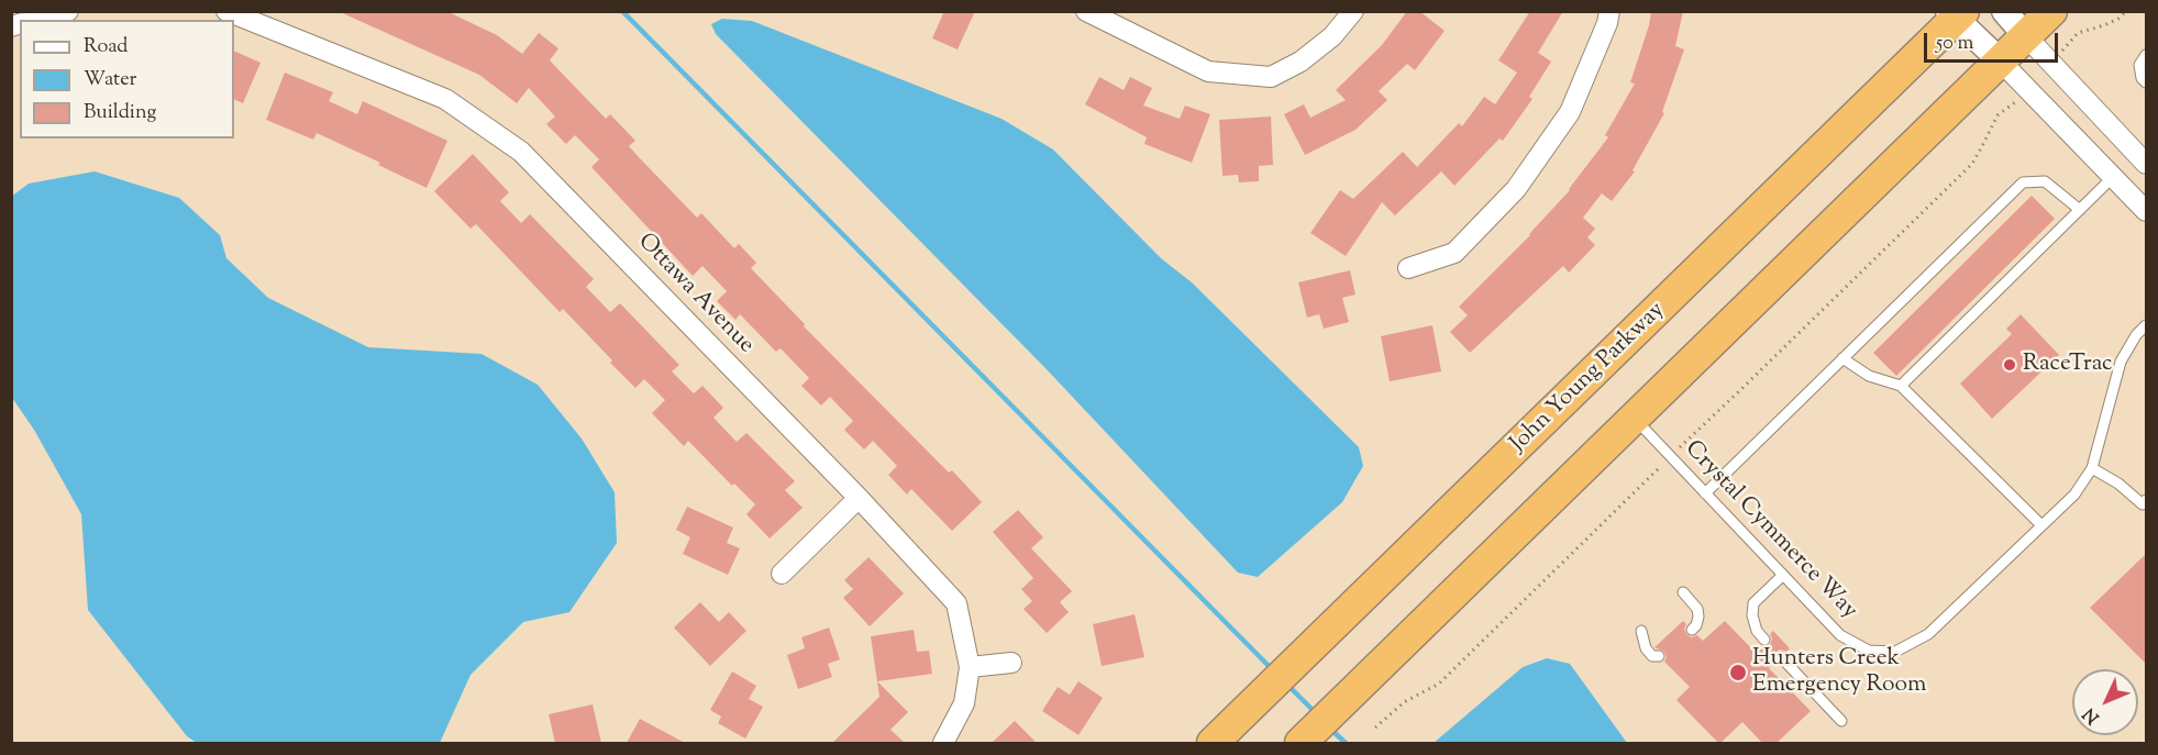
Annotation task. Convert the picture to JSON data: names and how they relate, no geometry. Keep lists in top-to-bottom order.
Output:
{
  "streets": {
    "highway": ["John Young Parkway"],
    "street": ["Ottawa Avenue"],
    "lane": ["Crystal Cymmerce Way"]
  },
  "places": ["RaceTrac", "Hunters Creek Emergency Room"],
  "legend": ["Road", "Water", "Building"],
  "scale_bar": "50 m",
  "north": "bottom left"
}
